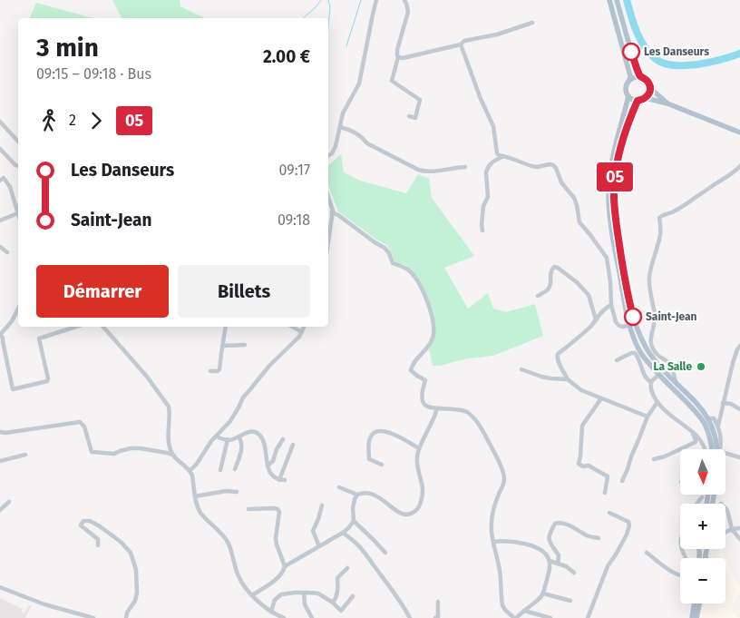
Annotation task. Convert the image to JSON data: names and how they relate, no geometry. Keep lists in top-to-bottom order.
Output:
{
  "places": ["Les Danseurs", "Saint-Jean", "La Salle"],
  "lines": ["bus line 05"],
  "north": "bottom",
  "page": {
    "on_map": "05",
    "heading": ["3 min", "09:15 – 09:18 · Bus", "2.00 €"],
    "legs": ["2", "05"],
    "list": [
      {
        "name": "Les Danseurs",
        "value": "09:17"
      },
      {
        "name": "Saint-Jean",
        "value": "09:18"
      }
    ],
    "buttons": ["Démarrer", "Billets"],
    "map_buttons": ["+", "−"]
  }
}
